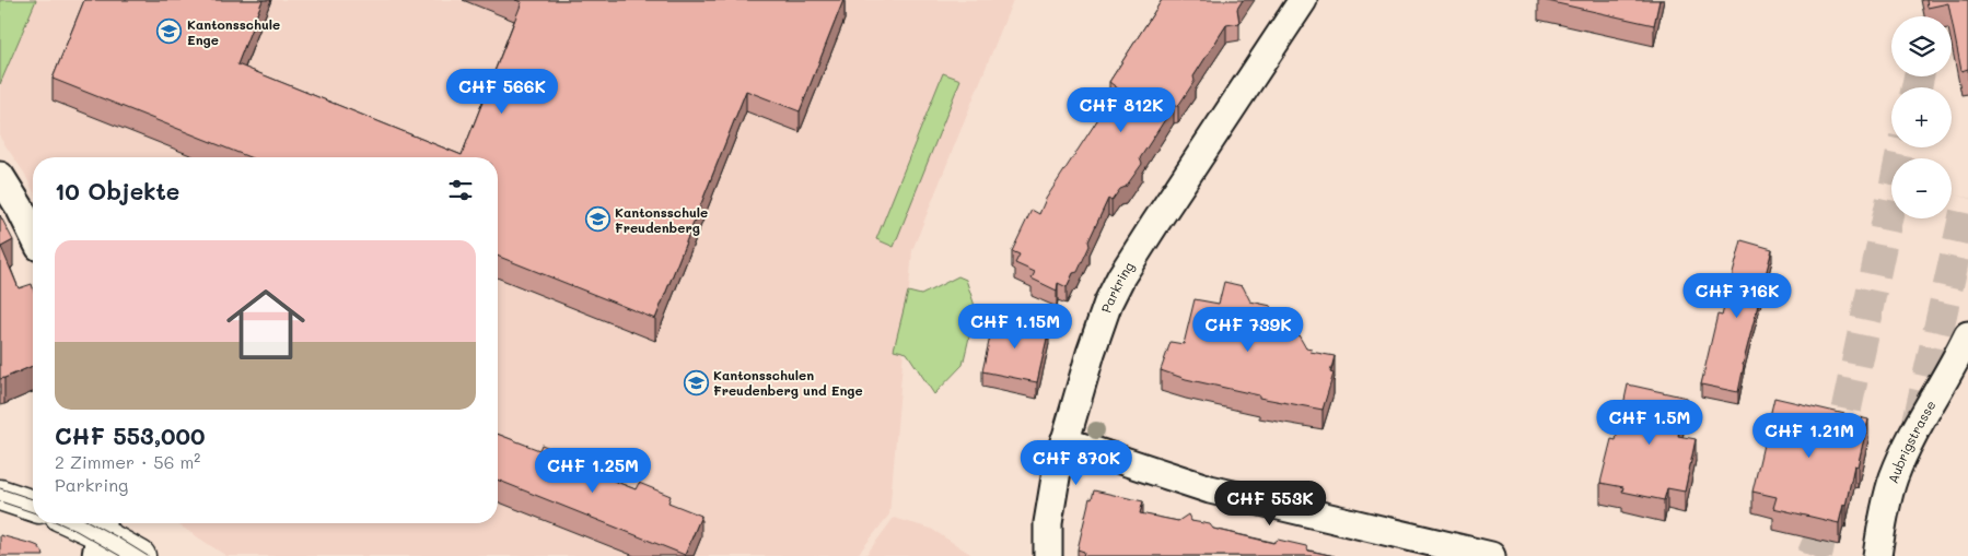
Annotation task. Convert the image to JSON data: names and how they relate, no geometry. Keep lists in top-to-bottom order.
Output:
{
  "streets": {
    "street": ["Parkring", "Aubrigstrasse"]
  },
  "places": {
    "school or university": ["Kantonsschule Enge", "Kantonsschule Freudenberg", "Kantonsschulen Freudenberg und Enge"]
  },
  "page": {
    "map_buttons": ["+", "−"],
    "price": [
      "CHF 566K",
      "CHF 812K",
      "CHF 716K",
      "CHF 1.15M",
      "CHF 739K",
      "CHF 1.5M",
      "CHF 1.21M",
      "CHF 870K",
      "CHF 1.25M",
      "CHF 553K"
    ],
    "heading": "10 Objekte",
    "list": [
      {
        "name": "CHF 553,000",
        "note": "2 Zimmer · 56 m² · Parkring"
      }
    ]
  }
}
